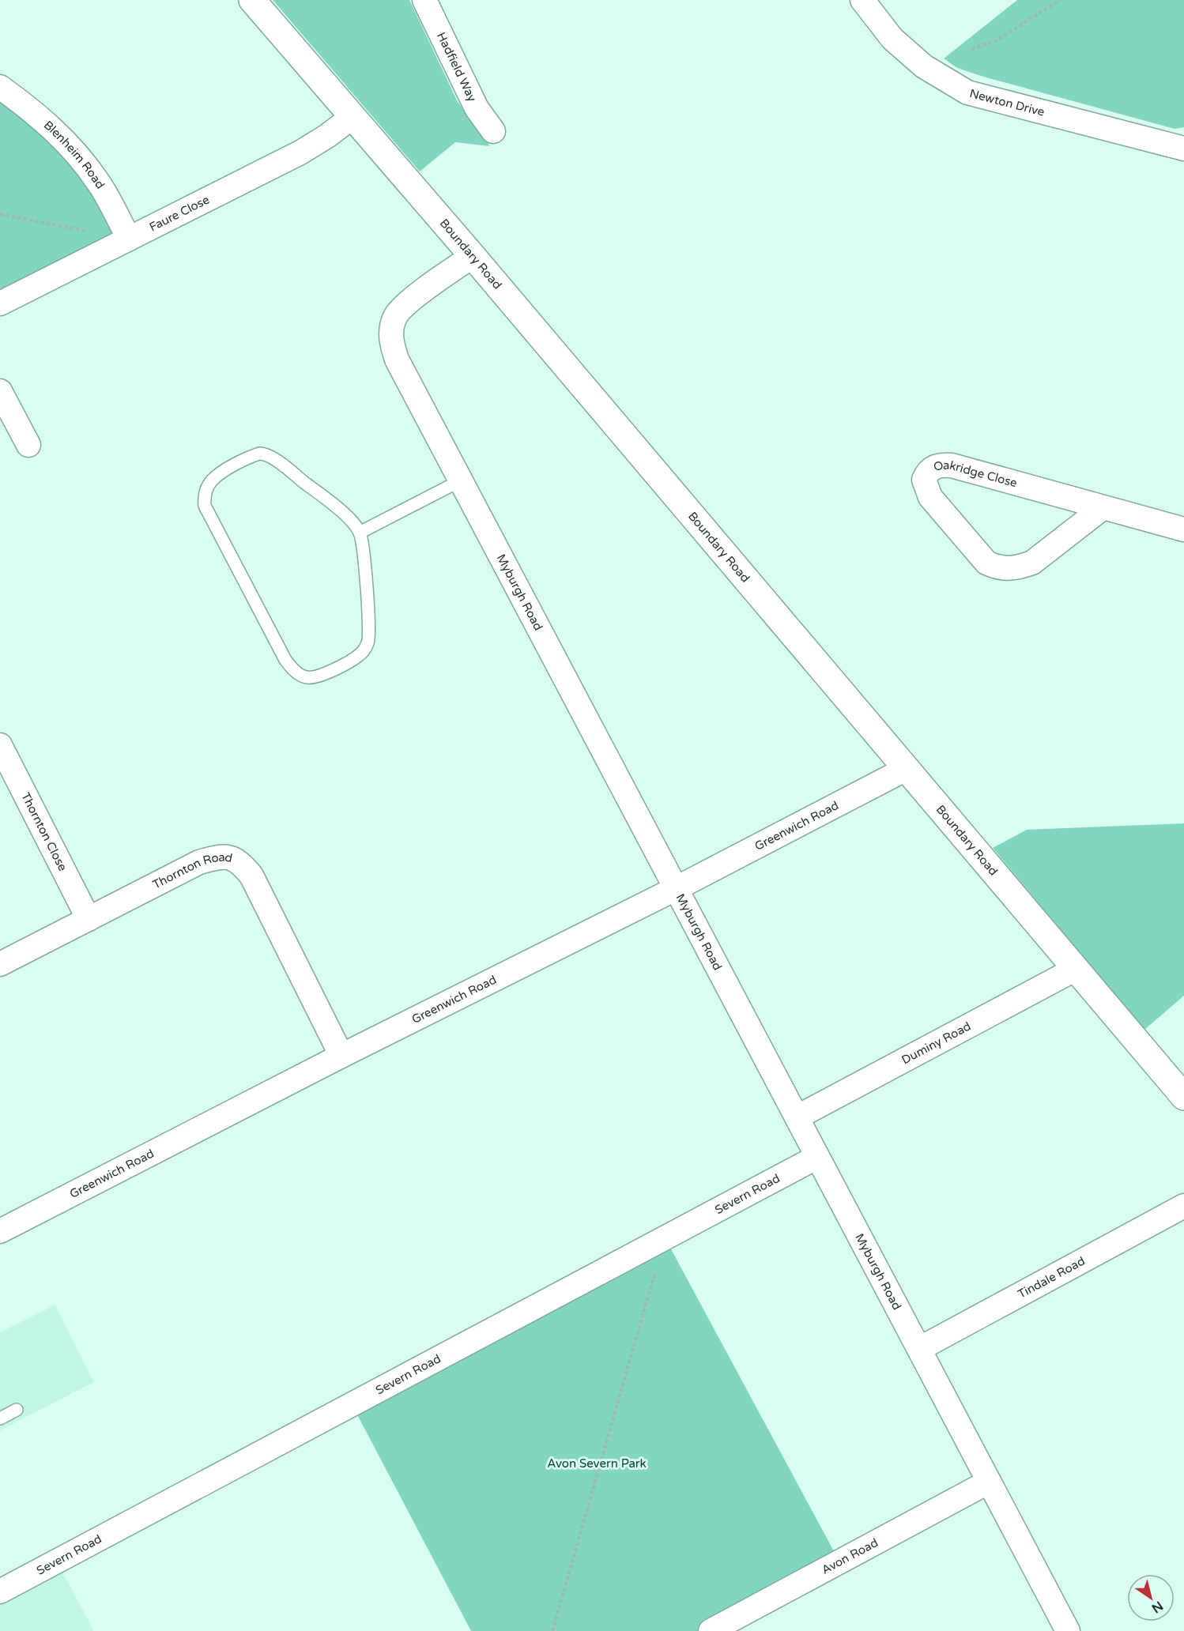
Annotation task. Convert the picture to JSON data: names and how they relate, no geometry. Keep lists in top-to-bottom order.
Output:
{
  "streets": {
    "street": [
      "Hadfield Way",
      "Newton Drive",
      "Blenheim Road",
      "Faure Close",
      "Boundary Road",
      "Oakridge Close",
      "Myburgh Road",
      "Greenwich Road",
      "Thornton Close",
      "Thornton Road",
      "Duminy Road",
      "Severn Road",
      "Tindale Road",
      "Avon Road"
    ]
  },
  "crossings": [
    ["Blenheim Road", "Faure Close"],
    ["Faure Close", "Boundary Road"],
    ["Boundary Road", "Myburgh Road"],
    ["Boundary Road", "Greenwich Road"],
    ["Boundary Road", "Duminy Road"],
    ["Myburgh Road", "Greenwich Road"],
    ["Myburgh Road", "Duminy Road"],
    ["Myburgh Road", "Severn Road"],
    ["Myburgh Road", "Tindale Road"],
    ["Myburgh Road", "Avon Road"],
    ["Greenwich Road", "Thornton Road"],
    ["Thornton Close", "Thornton Road"]
  ],
  "parks": ["Avon Severn Park"],
  "north": "bottom right"
}
